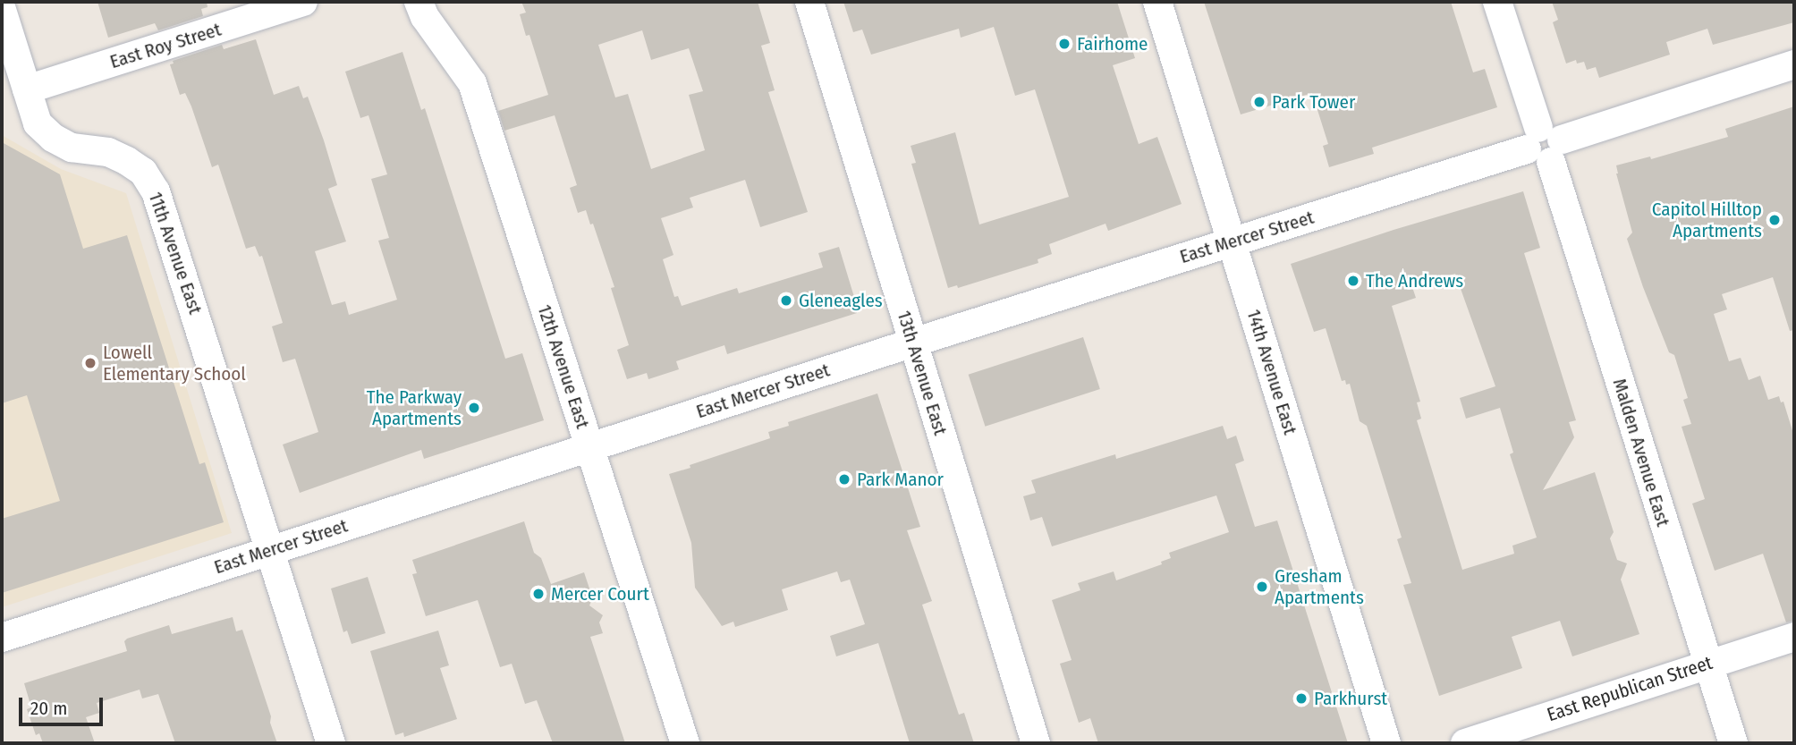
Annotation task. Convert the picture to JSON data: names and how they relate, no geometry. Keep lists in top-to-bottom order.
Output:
{
  "streets": {
    "street": [
      "East Roy Street",
      "East Mercer Street",
      "11th Avenue East",
      "12th Avenue East",
      "14th Avenue East",
      "13th Avenue East",
      "Malden Avenue East",
      "East Republican Street"
    ]
  },
  "crossings": [
    ["East Roy Street", "11th Avenue East"],
    ["East Mercer Street", "11th Avenue East"],
    ["East Mercer Street", "12th Avenue East"],
    ["East Mercer Street", "14th Avenue East"],
    ["East Mercer Street", "13th Avenue East"],
    ["East Mercer Street", "Malden Avenue East"],
    ["Malden Avenue East", "East Republican Street"]
  ],
  "places": [
    "Fairhome",
    "Park Tower",
    "Capitol Hilltop Apartments",
    "The Andrews",
    "Gleneagles",
    "Lowell Elementary School",
    "The Parkway Apartments",
    "Park Manor",
    "Gresham Apartments",
    "Mercer Court",
    "Parkhurst"
  ],
  "scale_bar": "20 m"
}
